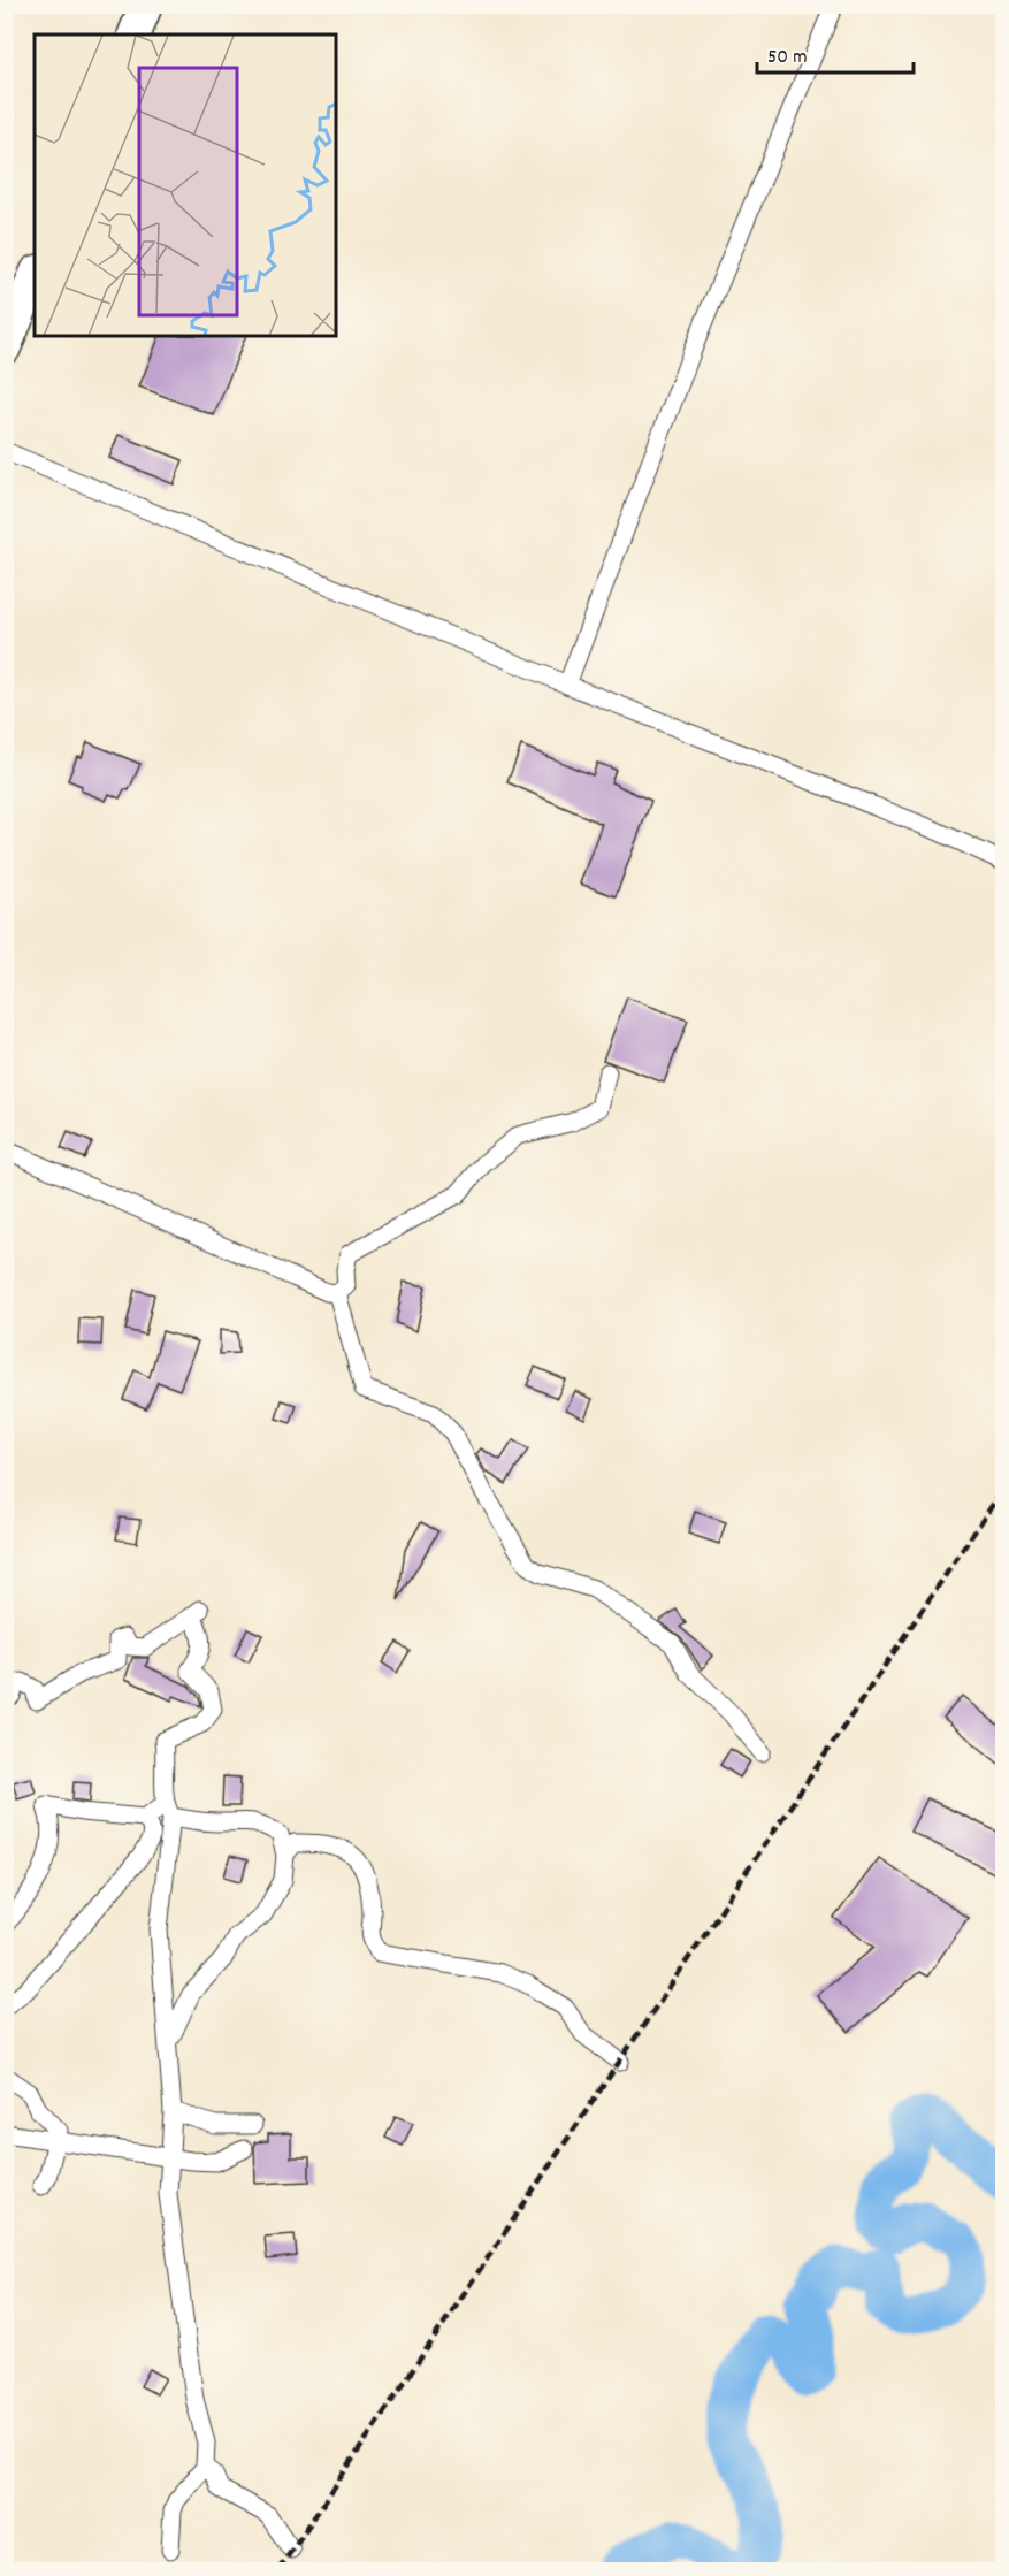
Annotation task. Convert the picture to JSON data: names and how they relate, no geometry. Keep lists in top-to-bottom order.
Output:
{
  "scale_bar": "50 m"
}
